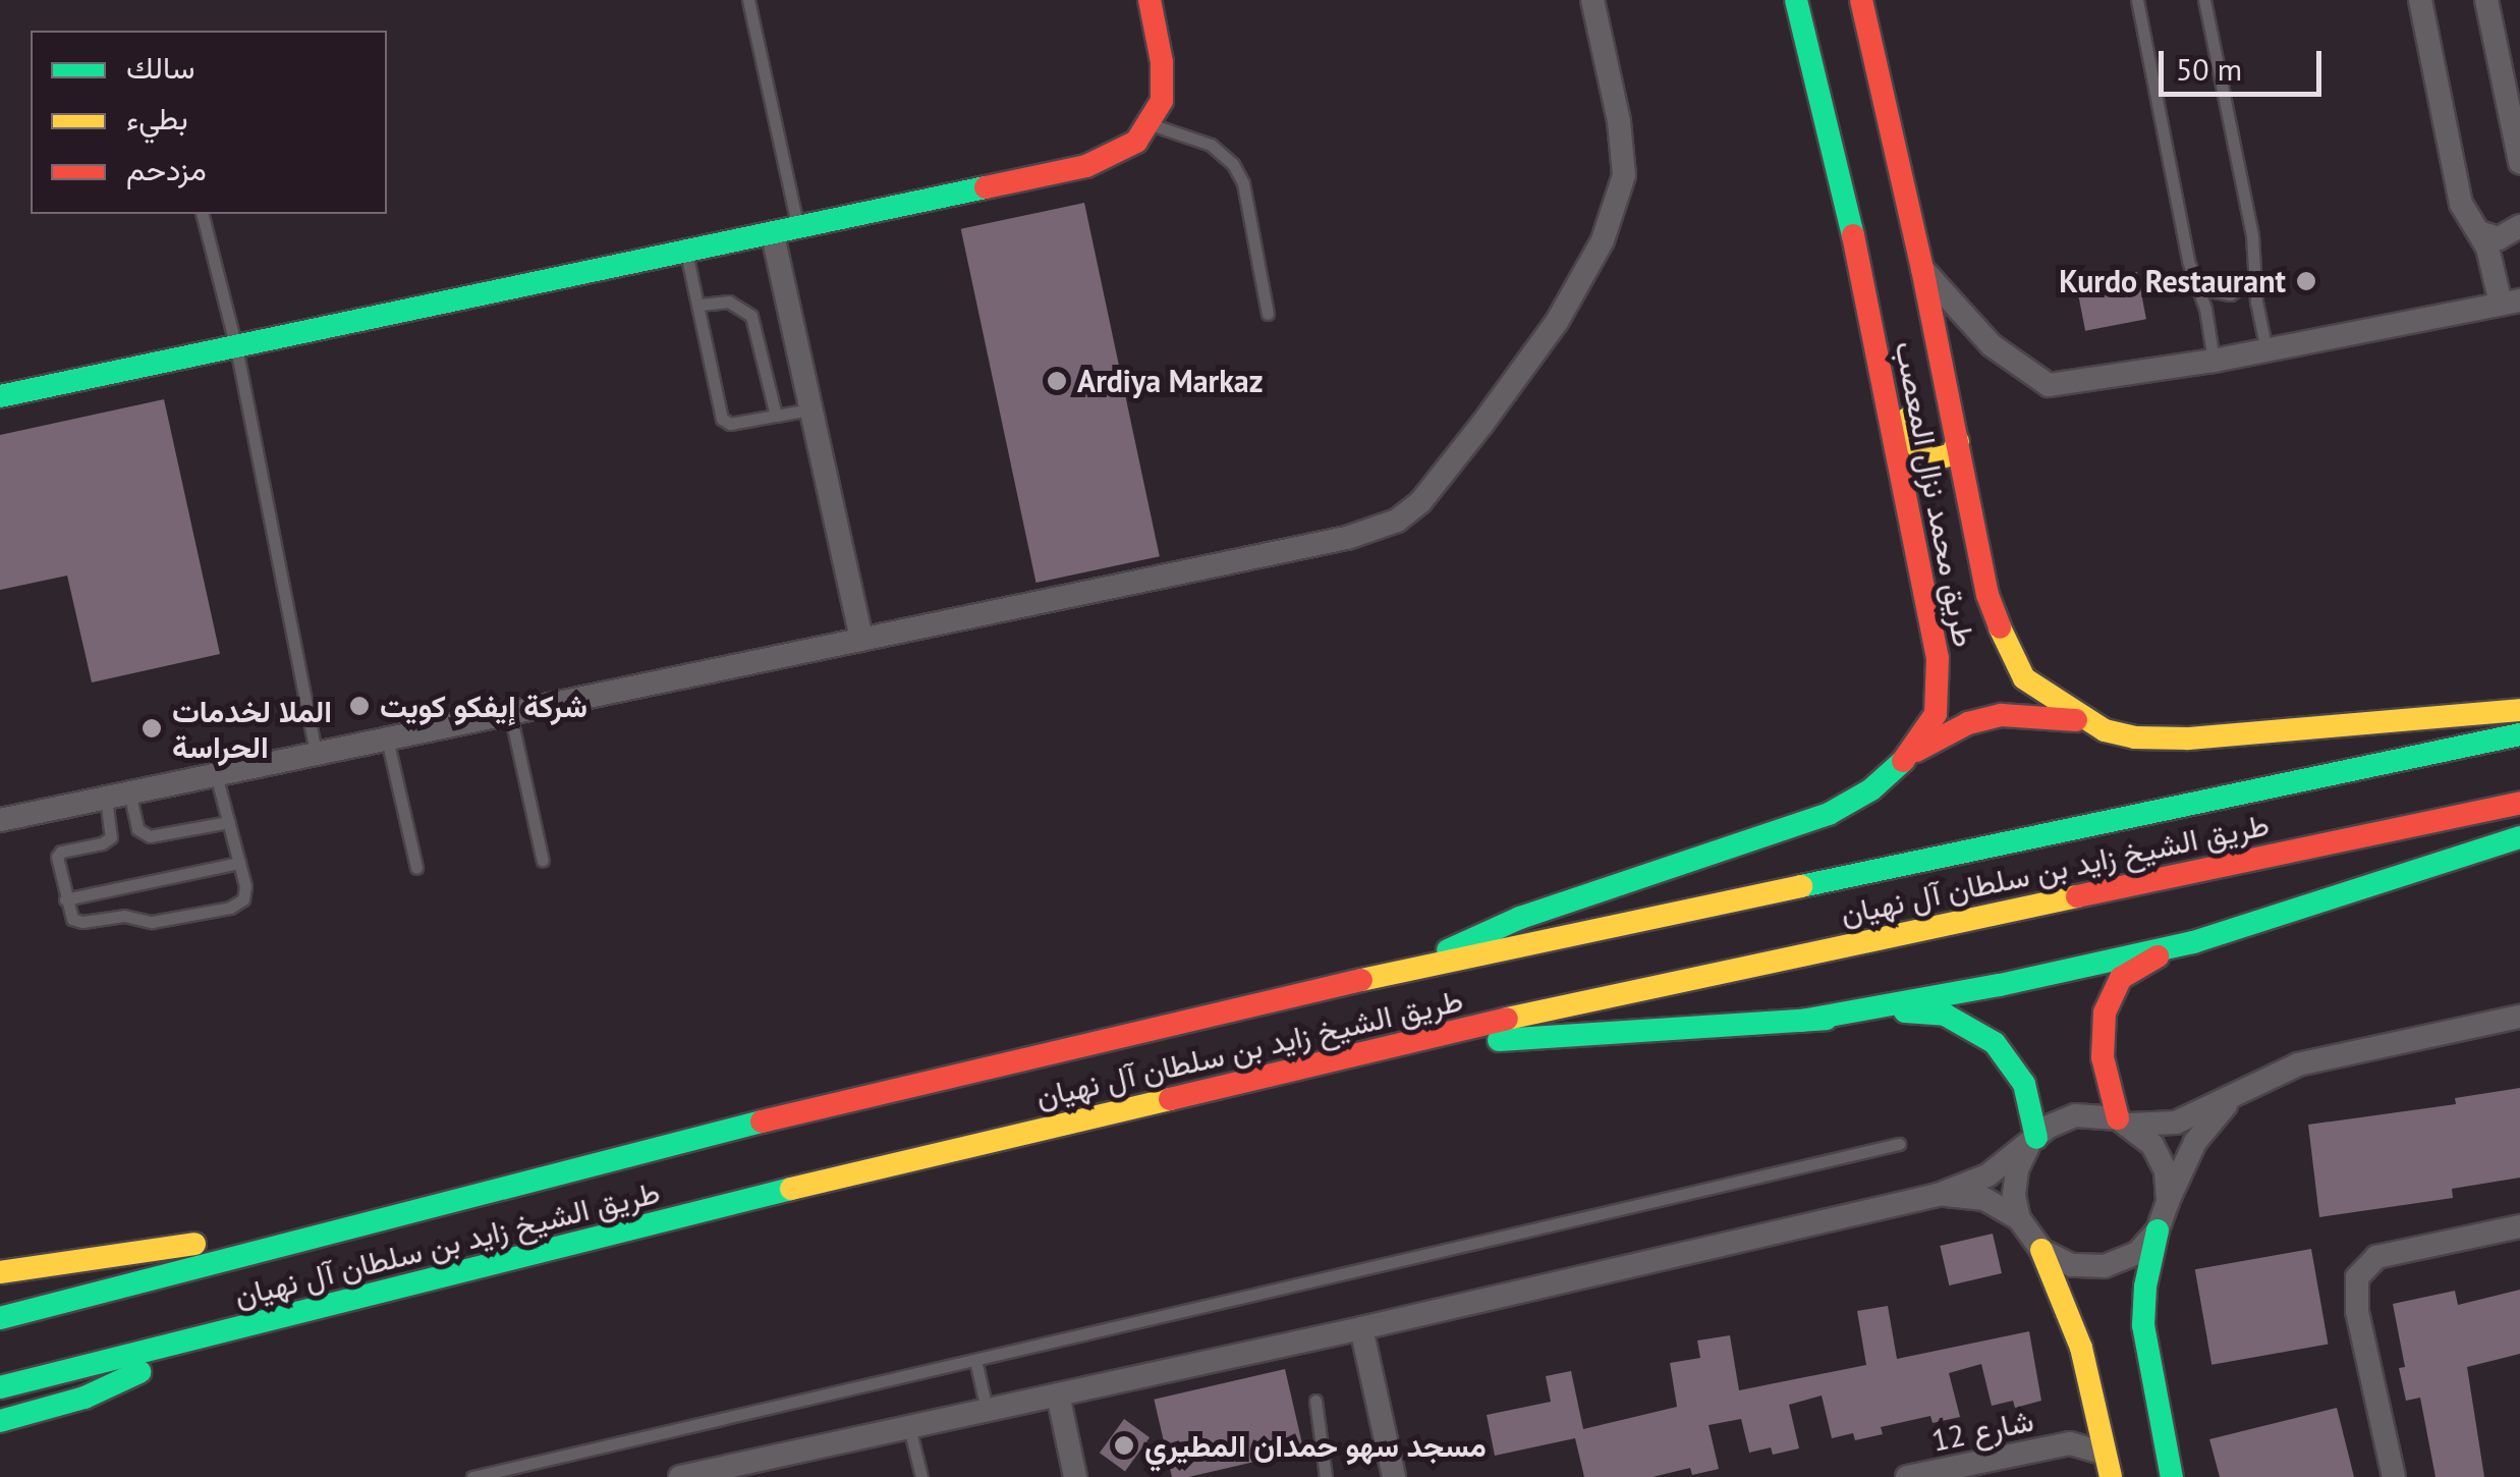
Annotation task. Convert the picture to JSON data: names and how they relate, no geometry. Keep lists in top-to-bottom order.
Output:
{
  "streets": {
    "main road": ["طريق محمد نزال المعصب", "طريق الشيخ زايد بن سلطان آل نهيان"],
    "street": ["شارع 12"]
  },
  "crossings": [
    ["طريق محمد نزال المعصب", "طريق الشيخ زايد بن سلطان آل نهيان"]
  ],
  "places": [
    "Kurdo Restaurant",
    "Ardiya Markaz",
    "شركة إيفكو كويت",
    "الملا لخدمات الحراسة",
    "مسجد سهو حمدان المطيري"
  ],
  "legend": ["سالك", "بطيء", "مزدحم"],
  "scale_bar": "50 m"
}
